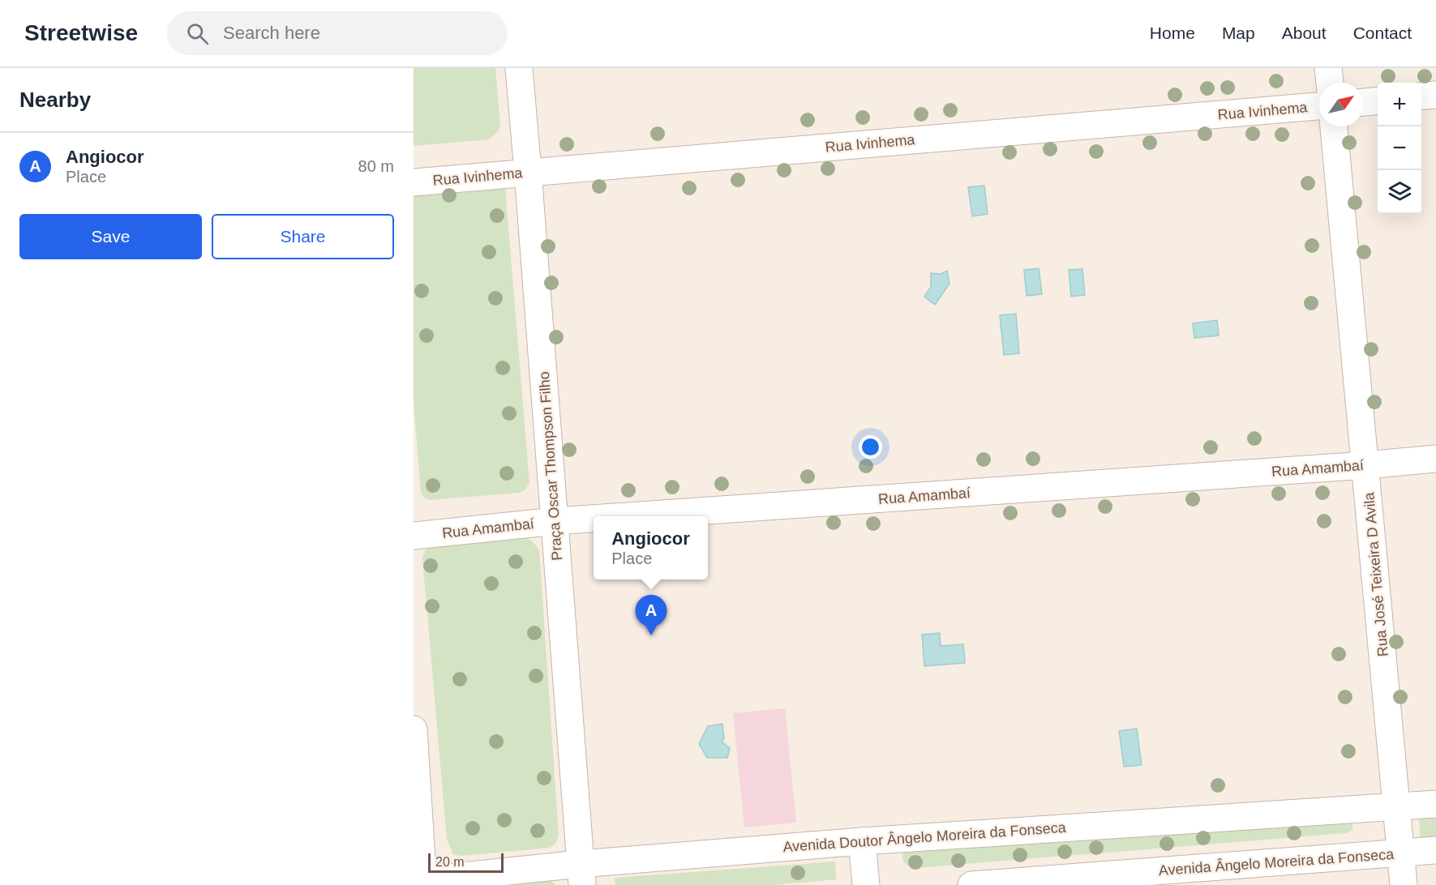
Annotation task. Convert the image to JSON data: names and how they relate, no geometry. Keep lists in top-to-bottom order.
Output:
{
  "streets": {
    "street": [
      "Rua Ivinhema",
      "Praça Oscar Thompson Filho",
      "Rua Amambaí",
      "Rua José Teixeira D Avila",
      "Avenida Doutor Ângelo Moreira da Fonseca",
      "Avenida Ângelo Moreira da Fonseca"
    ]
  },
  "crossings": [
    ["Rua Ivinhema", "Praça Oscar Thompson Filho"],
    ["Praça Oscar Thompson Filho", "Rua Amambaí"],
    ["Praça Oscar Thompson Filho", "Avenida Doutor Ângelo Moreira da Fonseca"],
    ["Rua Amambaí", "Rua José Teixeira D Avila"],
    ["Rua José Teixeira D Avila", "Avenida Doutor Ângelo Moreira da Fonseca"],
    ["Rua José Teixeira D Avila", "Avenida Ângelo Moreira da Fonseca"]
  ],
  "scale_bar": "20 m",
  "north": "top right",
  "page": {
    "header": "Streetwise",
    "search": "Search here",
    "nav": [
      "Home",
      "Map",
      "About",
      "Contact"
    ],
    "heading": "Nearby",
    "map_buttons": ["+", "−"],
    "list": [
      {
        "mark": "A",
        "name": "Angiocor",
        "note": "Place",
        "value": "80 m"
      }
    ],
    "buttons": ["Save", "Share"],
    "popup": ["Angiocor", "Place"],
    "pins": "A",
    "scale": "20 m"
  }
}
